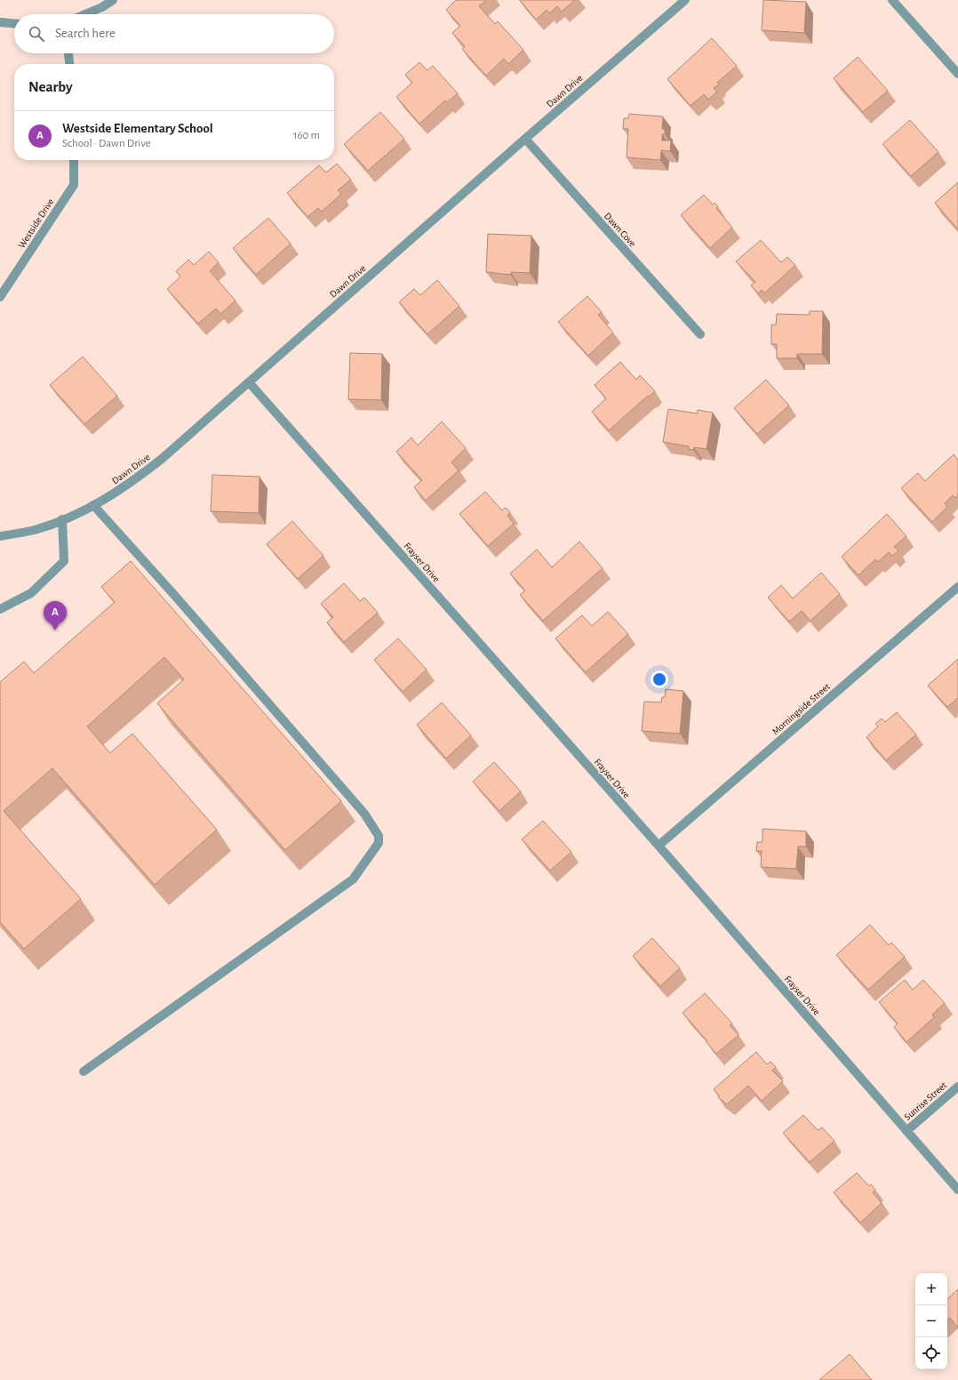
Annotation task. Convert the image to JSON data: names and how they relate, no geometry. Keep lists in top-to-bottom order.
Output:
{
  "streets": {
    "street": [
      "Dawn Drive",
      "Westside Drive",
      "Dawn Cove",
      "Frayser Drive",
      "Morningside Street",
      "Sunrise Street"
    ]
  },
  "crossings": [
    ["Dawn Drive", "Dawn Cove"],
    ["Dawn Drive", "Frayser Drive"],
    ["Frayser Drive", "Morningside Street"],
    ["Frayser Drive", "Sunrise Street"]
  ],
  "page": {
    "search": "Search here",
    "heading": "Nearby",
    "list": [
      {
        "mark": "A",
        "name": "Westside Elementary School",
        "note": "School · Dawn Drive",
        "value": "160 m"
      }
    ],
    "pins": "A",
    "map_buttons": ["+", "−"]
  }
}
